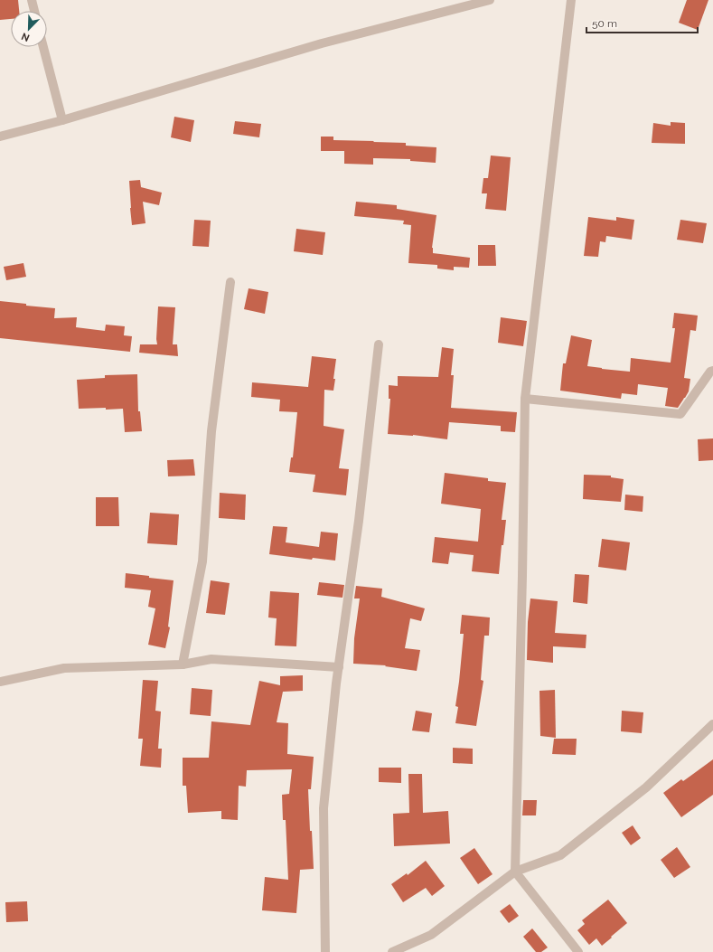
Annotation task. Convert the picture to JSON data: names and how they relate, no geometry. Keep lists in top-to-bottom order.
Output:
{
  "scale_bar": "50 m",
  "north": "bottom left"
}
